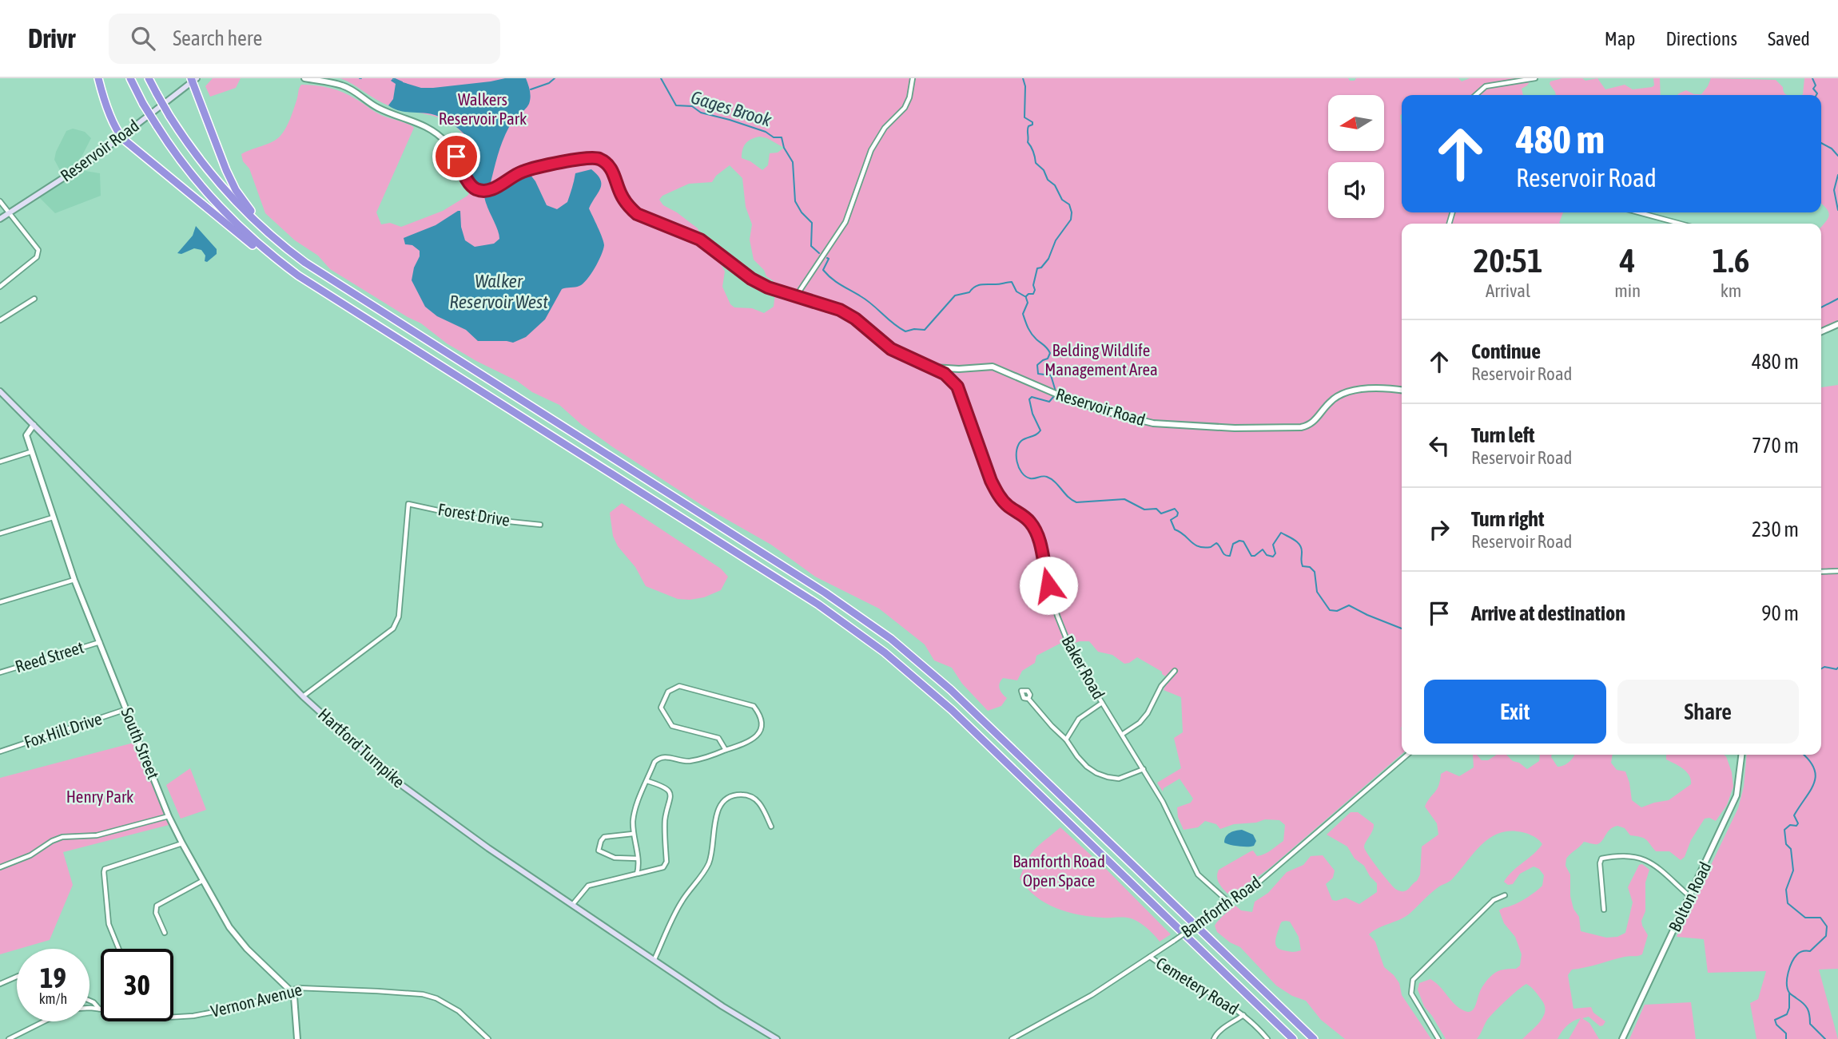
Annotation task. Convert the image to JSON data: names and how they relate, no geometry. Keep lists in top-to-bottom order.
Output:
{
  "streets": {
    "main road": ["Reservoir Road", "Hartford Turnpike"],
    "street": [
      "Forest Drive",
      "Reed Street",
      "Baker Road",
      "Fox Hill Drive",
      "South Street",
      "Bolton Road",
      "Bamforth Road",
      "Cemetery Road",
      "Vernon Avenue"
    ]
  },
  "crossings": [
    ["Reservoir Road", "Baker Road"],
    ["Forest Drive", "Hartford Turnpike"],
    ["Reed Street", "South Street"],
    ["Baker Road", "Bamforth Road"],
    ["Fox Hill Drive", "South Street"],
    ["South Street", "Hartford Turnpike"],
    ["South Street", "Vernon Avenue"],
    ["Bamforth Road", "Cemetery Road"]
  ],
  "water": ["Gages Brook", "Walker Reservoir West"],
  "parks": [
    "Walkers Reservoir Park",
    "Belding Wildlife Management Area",
    "Henry Park",
    "Bamforth Road Open Space"
  ],
  "north": "left",
  "page": {
    "header": "Drivr",
    "search": "Search here",
    "nav": ["Map", "Directions", "Saved"],
    "turn": ["480 m", "Reservoir Road"],
    "eta": [
      "20:51",
      "Arrival",
      "4",
      "min",
      "1.6",
      "km"
    ],
    "list": [
      {
        "name": "Continue",
        "note": "Reservoir Road",
        "value": "480 m"
      },
      {
        "name": "Turn left",
        "note": "Reservoir Road",
        "value": "770 m"
      },
      {
        "name": "Turn right",
        "note": "Reservoir Road",
        "value": "230 m"
      },
      {
        "name": "Arrive at destination",
        "value": "90 m"
      }
    ],
    "buttons": ["Exit", "Share"],
    "speed": "19 km/h",
    "limit": "30"
  }
}
